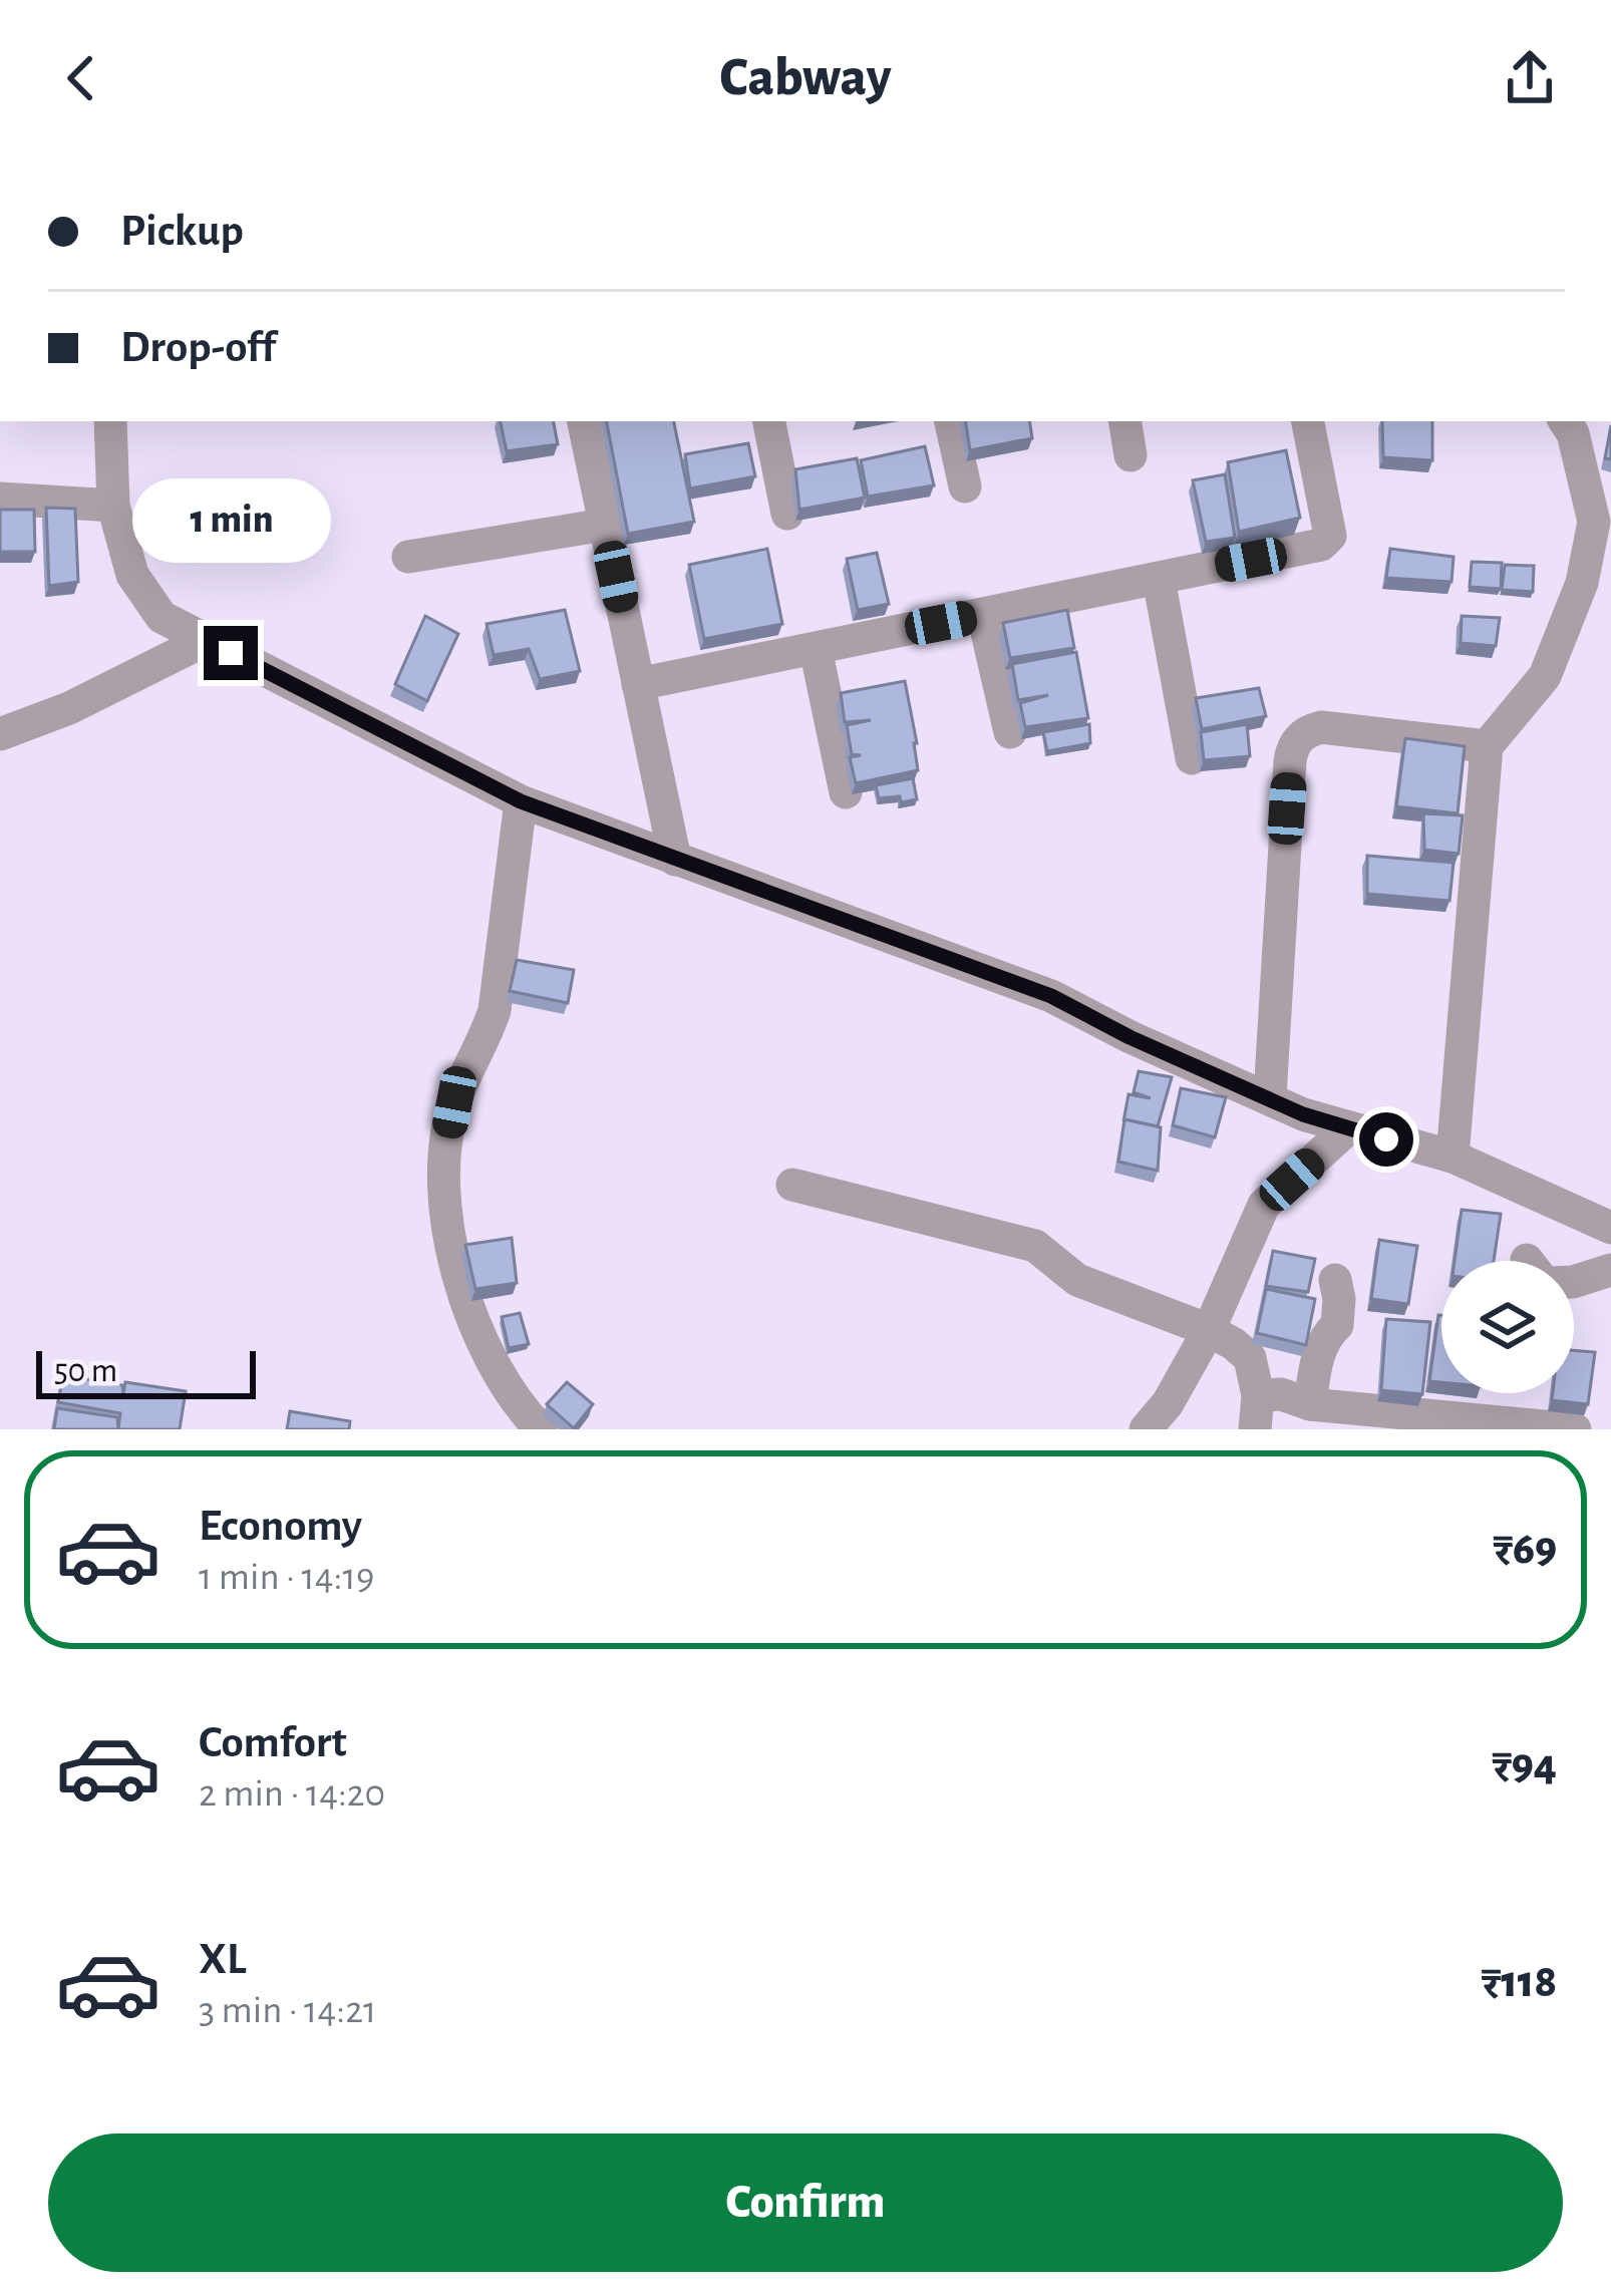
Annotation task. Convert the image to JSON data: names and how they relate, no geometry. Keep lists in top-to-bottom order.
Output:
{
  "scale_bar": "50 m",
  "page": {
    "header": "Cabway",
    "banner": ["Pickup", "Drop-off"],
    "bubble": "1 min",
    "scale": "50 m",
    "list": [
      {
        "name": "Economy",
        "note": "1 min · 14:19",
        "value": "₹69"
      },
      {
        "name": "Comfort",
        "note": "2 min · 14:20",
        "value": "₹94"
      },
      {
        "name": "XL",
        "note": "3 min · 14:21",
        "value": "₹118"
      }
    ],
    "buttons": "Confirm"
  }
}
